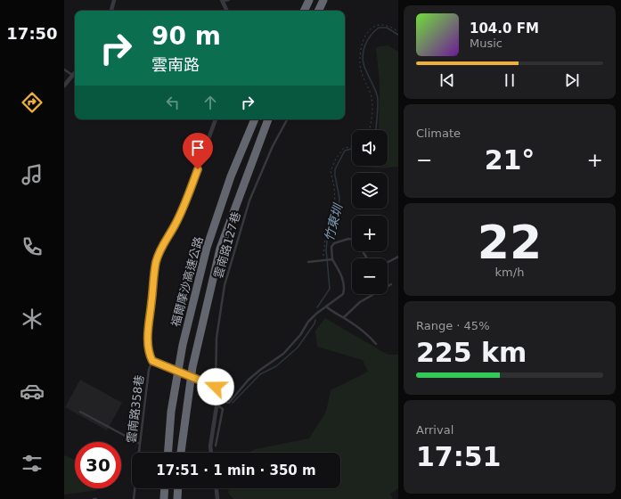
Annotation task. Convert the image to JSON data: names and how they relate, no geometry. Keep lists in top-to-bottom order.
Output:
{
  "streets": {
    "highway": ["福爾摩沙高速公路"],
    "lane": ["雲南路127巷", "雲南路358巷"]
  },
  "water": ["竹東圳"],
  "page": {
    "tabs": "17:50",
    "turn": ["90 m", "雲南路"],
    "song": ["104.0 FM", "Music"],
    "tile": [
      "Climate",
      ["22", "km/h"],
      ["Range · 45%", "225 km"],
      ["Arrival", "17:51"]
    ],
    "map_buttons": ["+", "−"],
    "heat": ["−", "21°", "+"],
    "limit": "30",
    "trip": "17:51 · 1 min · 350 m"
  }
}
